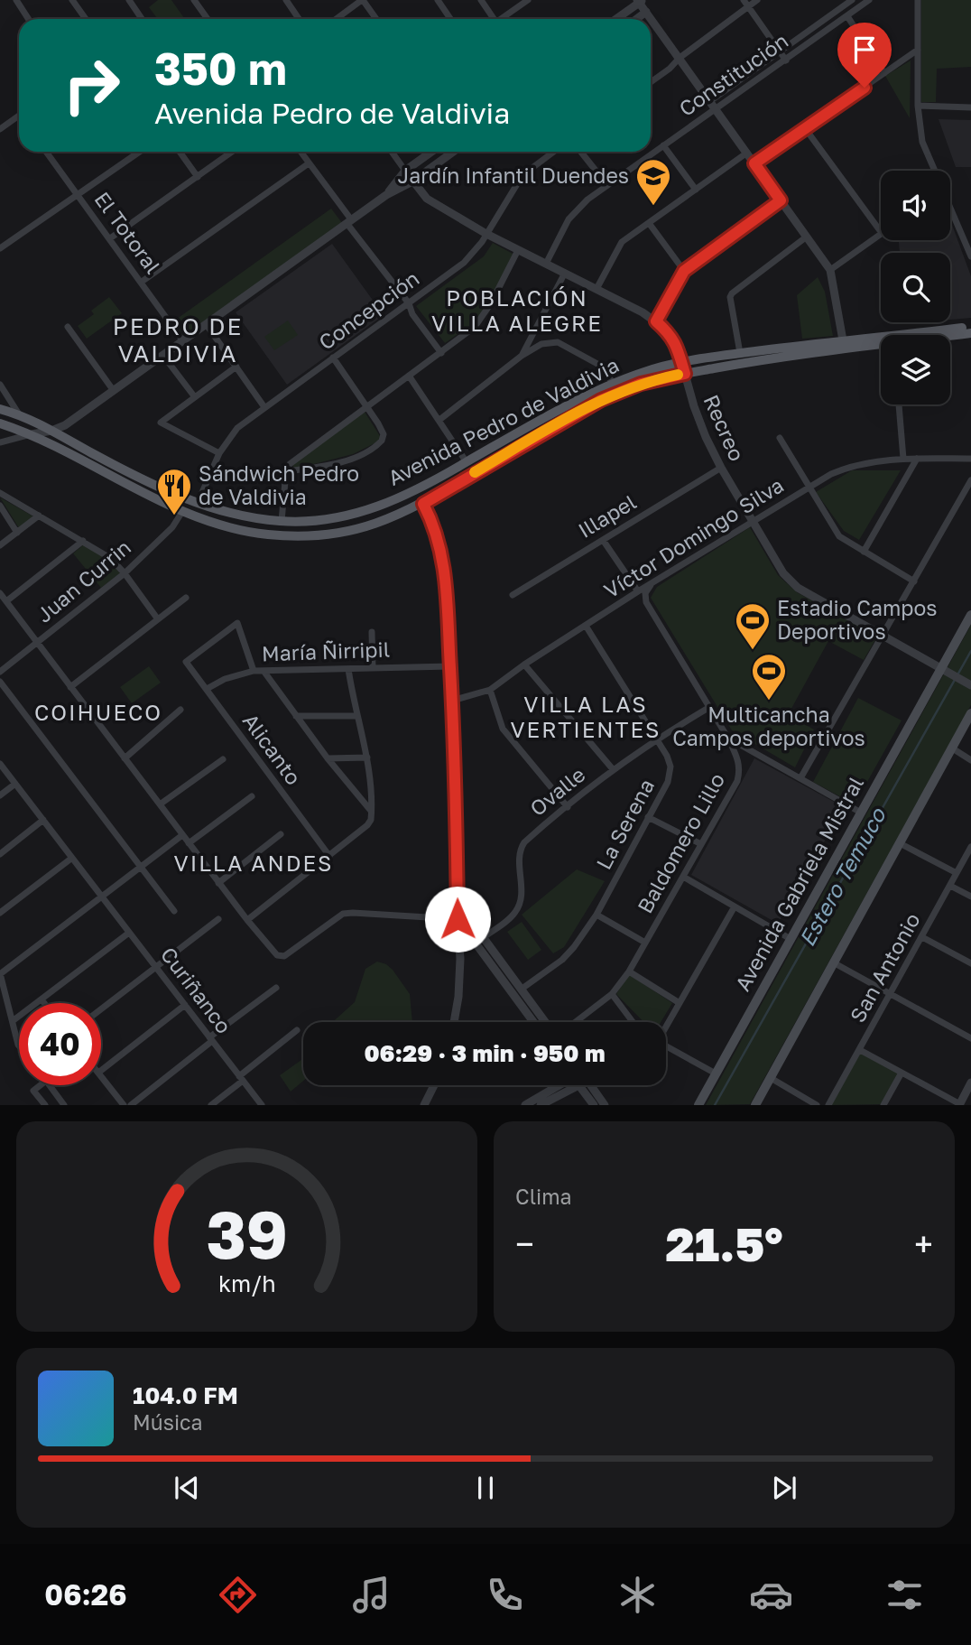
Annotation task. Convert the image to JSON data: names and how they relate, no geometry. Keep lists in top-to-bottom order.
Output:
{
  "streets": {
    "main road": ["Avenida Pedro de Valdivia", "Avenida Gabriela Mistral"],
    "street": [
      "Constitución",
      "El Totoral",
      "Concepción",
      "Recreo",
      "Illapel",
      "Víctor Domingo Silva",
      "Juan Currin",
      "María Ñirripil",
      "Alicanto",
      "Ovalle",
      "La Serena",
      "Baldomero Lillo",
      "San Antonio",
      "Curiñanco"
    ]
  },
  "crossings": [
    ["Constitución", "Recreo"],
    ["Concepción", "Avenida Pedro de Valdivia"],
    ["Concepción", "Recreo"],
    ["Avenida Pedro de Valdivia", "Recreo"],
    ["Avenida Pedro de Valdivia", "Juan Currin"],
    ["Recreo", "Illapel"],
    ["Recreo", "Víctor Domingo Silva"],
    ["Recreo", "Avenida Gabriela Mistral"],
    ["Víctor Domingo Silva", "La Serena"],
    ["Víctor Domingo Silva", "Baldomero Lillo"],
    ["María Ñirripil", "Alicanto"],
    ["Ovalle", "La Serena"],
    ["Ovalle", "Baldomero Lillo"]
  ],
  "districts": [
    "POBLACIÓN VILLA ALEGRE",
    "PEDRO DE VALDIVIA",
    "VILLA LAS VERTIENTES",
    "COIHUECO",
    "VILLA ANDES"
  ],
  "water": ["Estero Temuco"],
  "places": {
    "school or university": ["Jardín Infantil Duendes"],
    "restaurant": ["Sándwich Pedro de Valdivia"],
    "sports": ["Estadio Campos Deportivos", "Multicancha Campos deportivos"]
  },
  "page": {
    "turn": ["350 m", "Avenida Pedro de Valdivia"],
    "limit": "40",
    "trip": "06:29 · 3 min · 950 m",
    "tile": "Clima",
    "heat": ["−", "21.5°", "+"],
    "song": ["104.0 FM", "Música"],
    "tabs": "06:26",
    "gauge": ["39", "km/h"]
  }
}
